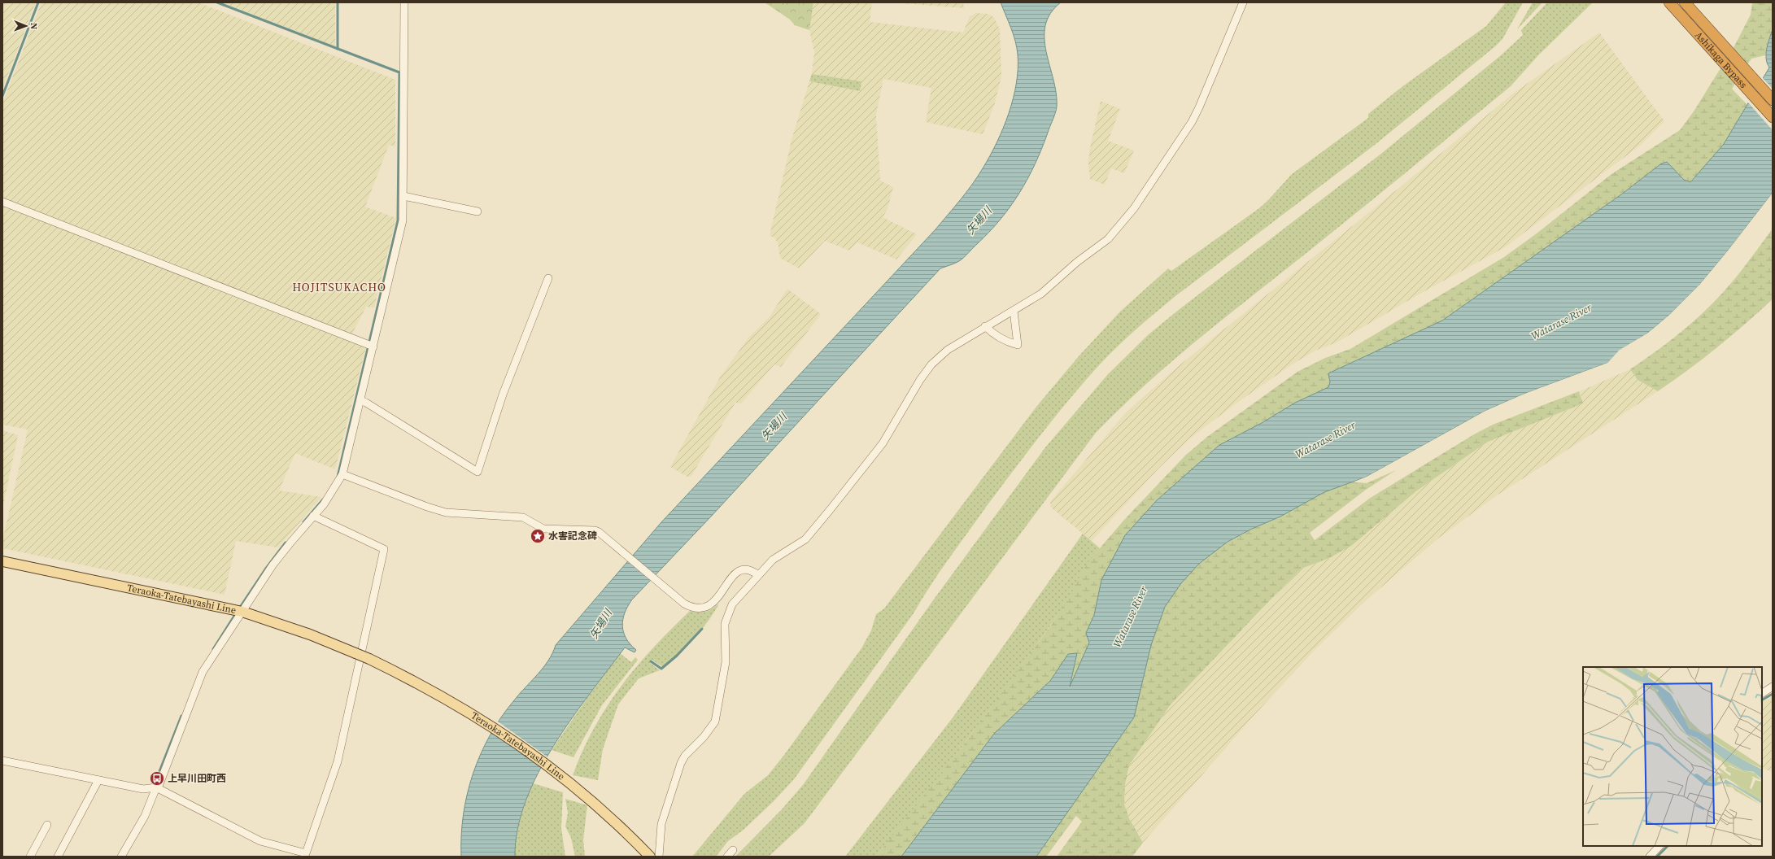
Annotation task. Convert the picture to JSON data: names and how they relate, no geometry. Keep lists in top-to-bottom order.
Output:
{
  "streets": {
    "highway": ["Ashikaga Bypass"],
    "main road": ["Teraoka-Tatebayashi Line"]
  },
  "districts": ["HOJITSUKACHO"],
  "water": ["矢場川", "Watarase River"],
  "places": {
    "place": ["水害記念碑"],
    "bus stop": ["上早川田町西"]
  },
  "north": "right"
}
